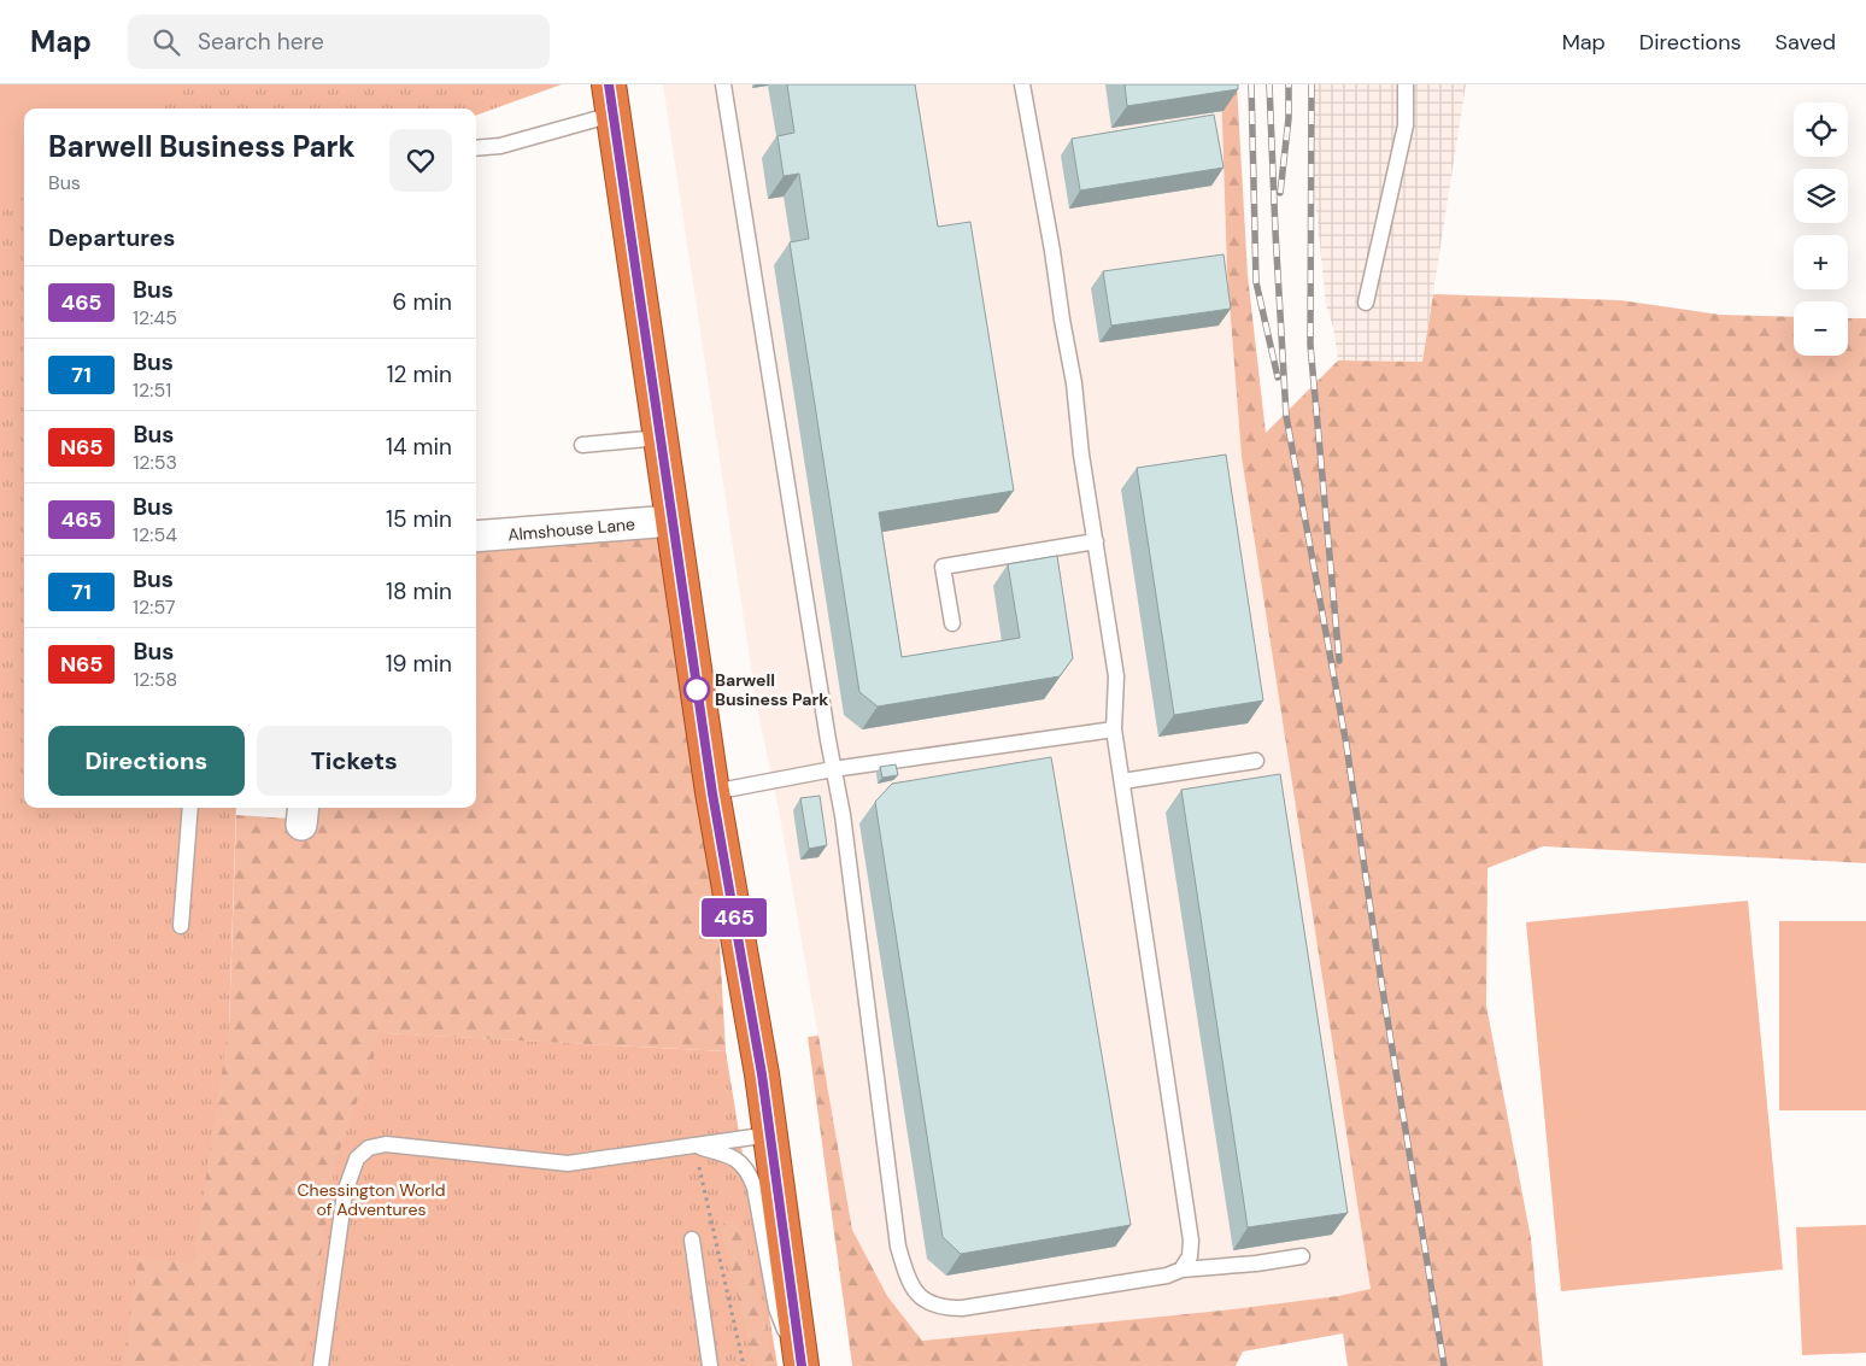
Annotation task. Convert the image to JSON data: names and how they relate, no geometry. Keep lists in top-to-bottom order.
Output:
{
  "streets": {
    "street": ["Almshouse Lane"]
  },
  "parks": ["Chessington World of Adventures"],
  "places": ["Barwell Business Park"],
  "lines": ["bus line 465"],
  "page": {
    "header": "Map",
    "search": "Search here",
    "nav": ["Map", "Directions", "Saved"],
    "on_map": "465",
    "map_buttons": ["+", "−"],
    "heading": [
      ["Barwell Business Park", "Bus"],
      "Departures"
    ],
    "list": [
      {
        "mark": "465",
        "name": "Bus",
        "note": "12:45",
        "value": "6 min"
      },
      {
        "mark": "71",
        "name": "Bus",
        "note": "12:51",
        "value": "12 min"
      },
      {
        "mark": "N65",
        "name": "Bus",
        "note": "12:53",
        "value": "14 min"
      },
      {
        "mark": "465",
        "name": "Bus",
        "note": "12:54",
        "value": "15 min"
      },
      {
        "mark": "71",
        "name": "Bus",
        "note": "12:57",
        "value": "18 min"
      },
      {
        "mark": "N65",
        "name": "Bus",
        "note": "12:58",
        "value": "19 min"
      }
    ],
    "buttons": ["Directions", "Tickets"]
  }
}
